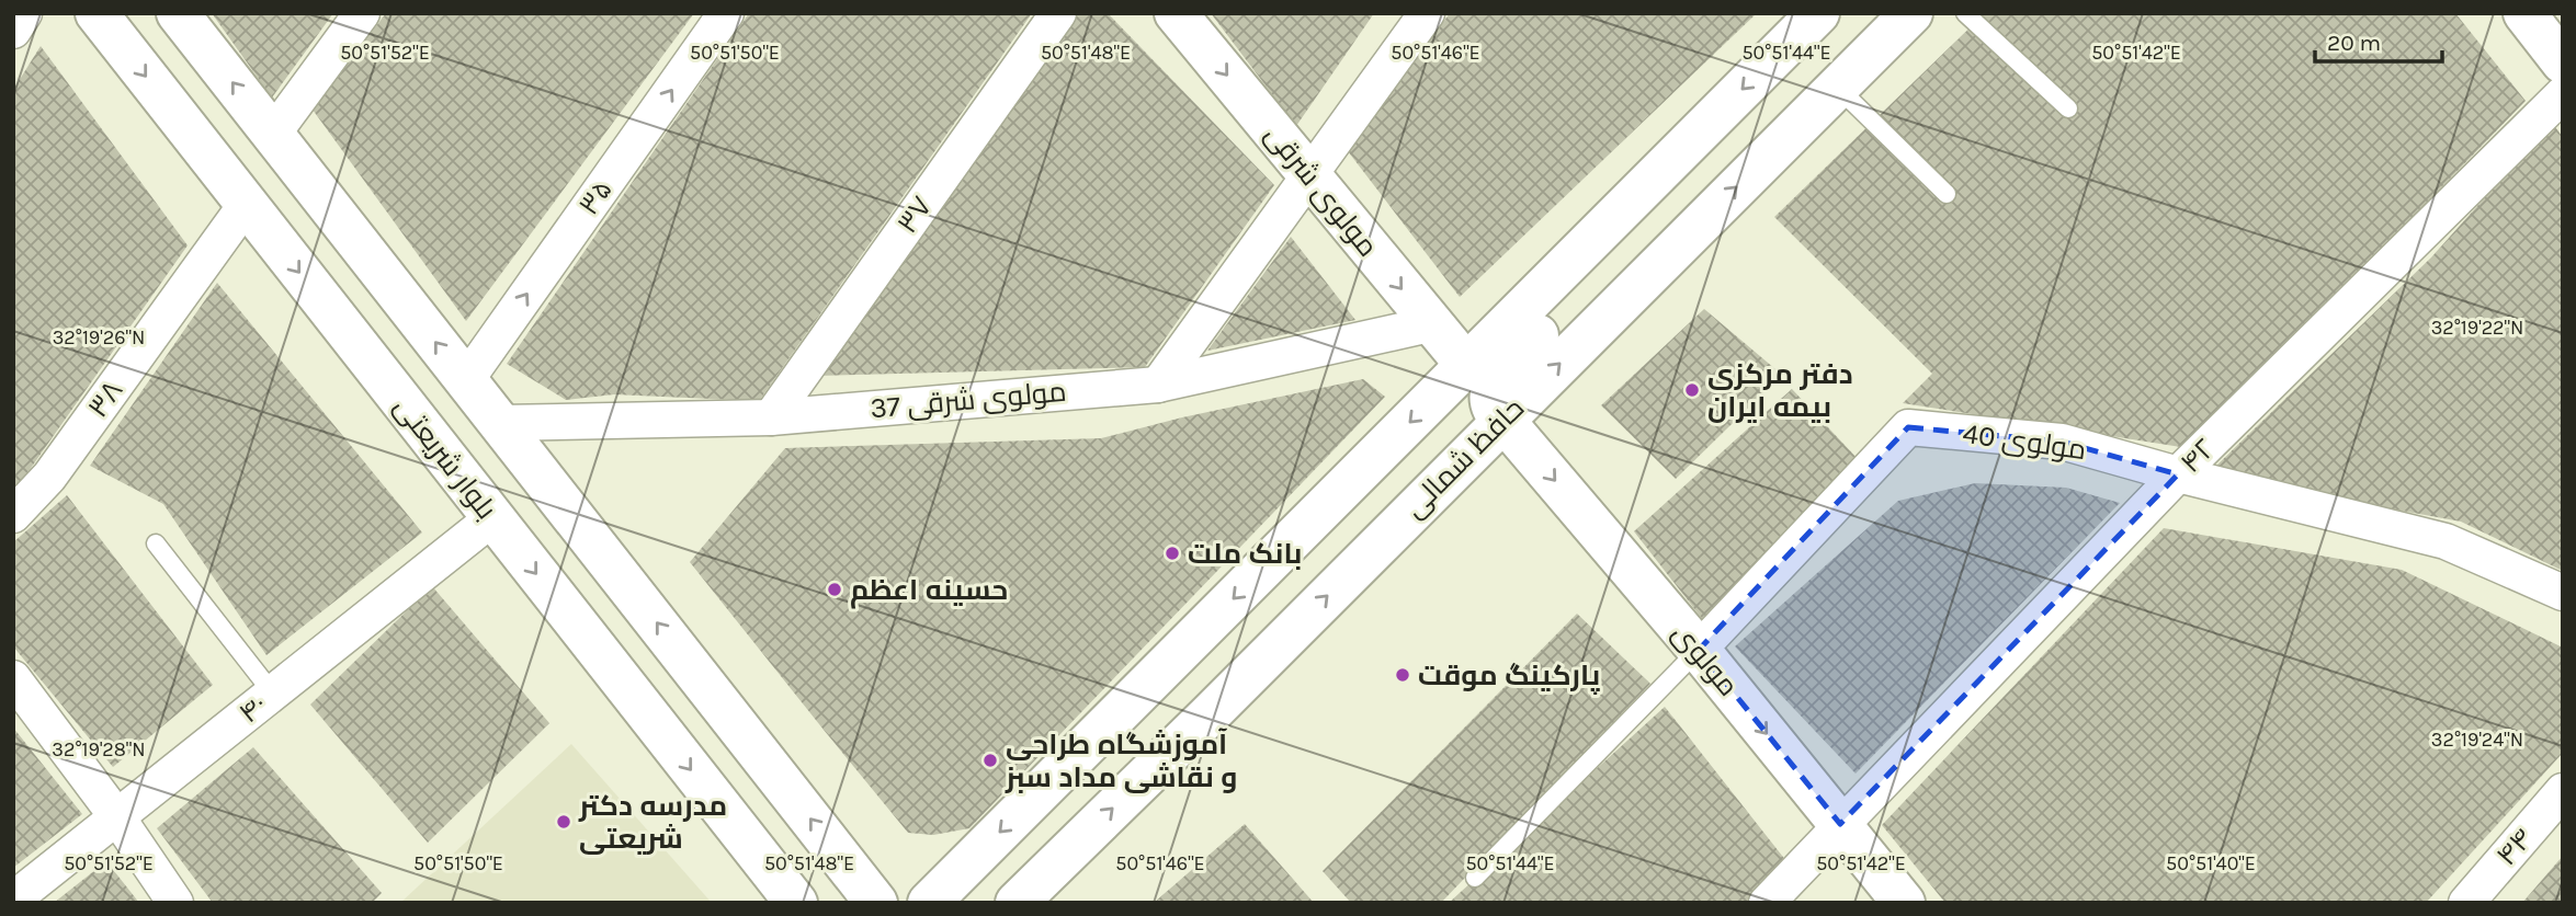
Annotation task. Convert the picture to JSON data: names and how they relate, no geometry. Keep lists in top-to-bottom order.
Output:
{
  "streets": {
    "main road": [
      "مولوی شرقی",
      "بلوار شریعتی",
      "حافظ شمالی",
      "مولوی"
    ],
    "street": [
      "۳۵",
      "۳۷",
      "۳۸",
      "مولوی شرقی 37",
      "مولوی 40",
      "۴۲",
      "۴۰",
      "۴۴"
    ]
  },
  "crossings": [
    ["مولوی شرقی", "مولوی شرقی 37"],
    ["۳۷", "مولوی شرقی 37"],
    ["۳۸", "بلوار شریعتی"],
    ["مولوی 40", "۴۲"],
    ["مولوی 40", "مولوی"],
    ["۴۲", "مولوی"],
    ["بلوار شریعتی", "۴۰"],
    ["حافظ شمالی", "مولوی"]
  ],
  "one_way": ["مولوی شرقی", "مولوی"],
  "places": [
    "دفتر مرکزی بیمه ایران",
    "بانک ملت",
    "حسینه اعظم",
    "پارکینگ موقت",
    "آموزشگاه طراحی و نقاشی مداد سبز",
    "مدرسه دکتر شریعتی"
  ],
  "scale_bar": "20 m",
  "coordinates": [
    "50°51'52\"E",
    "50°51'50\"E",
    "50°51'48\"E",
    "50°51'46\"E",
    "50°51'44\"E",
    "50°51'42\"E",
    "32°19'22\"N",
    "32°19'26\"N",
    "32°19'24\"N",
    "32°19'28\"N",
    "50°51'40\"E"
  ]
}
